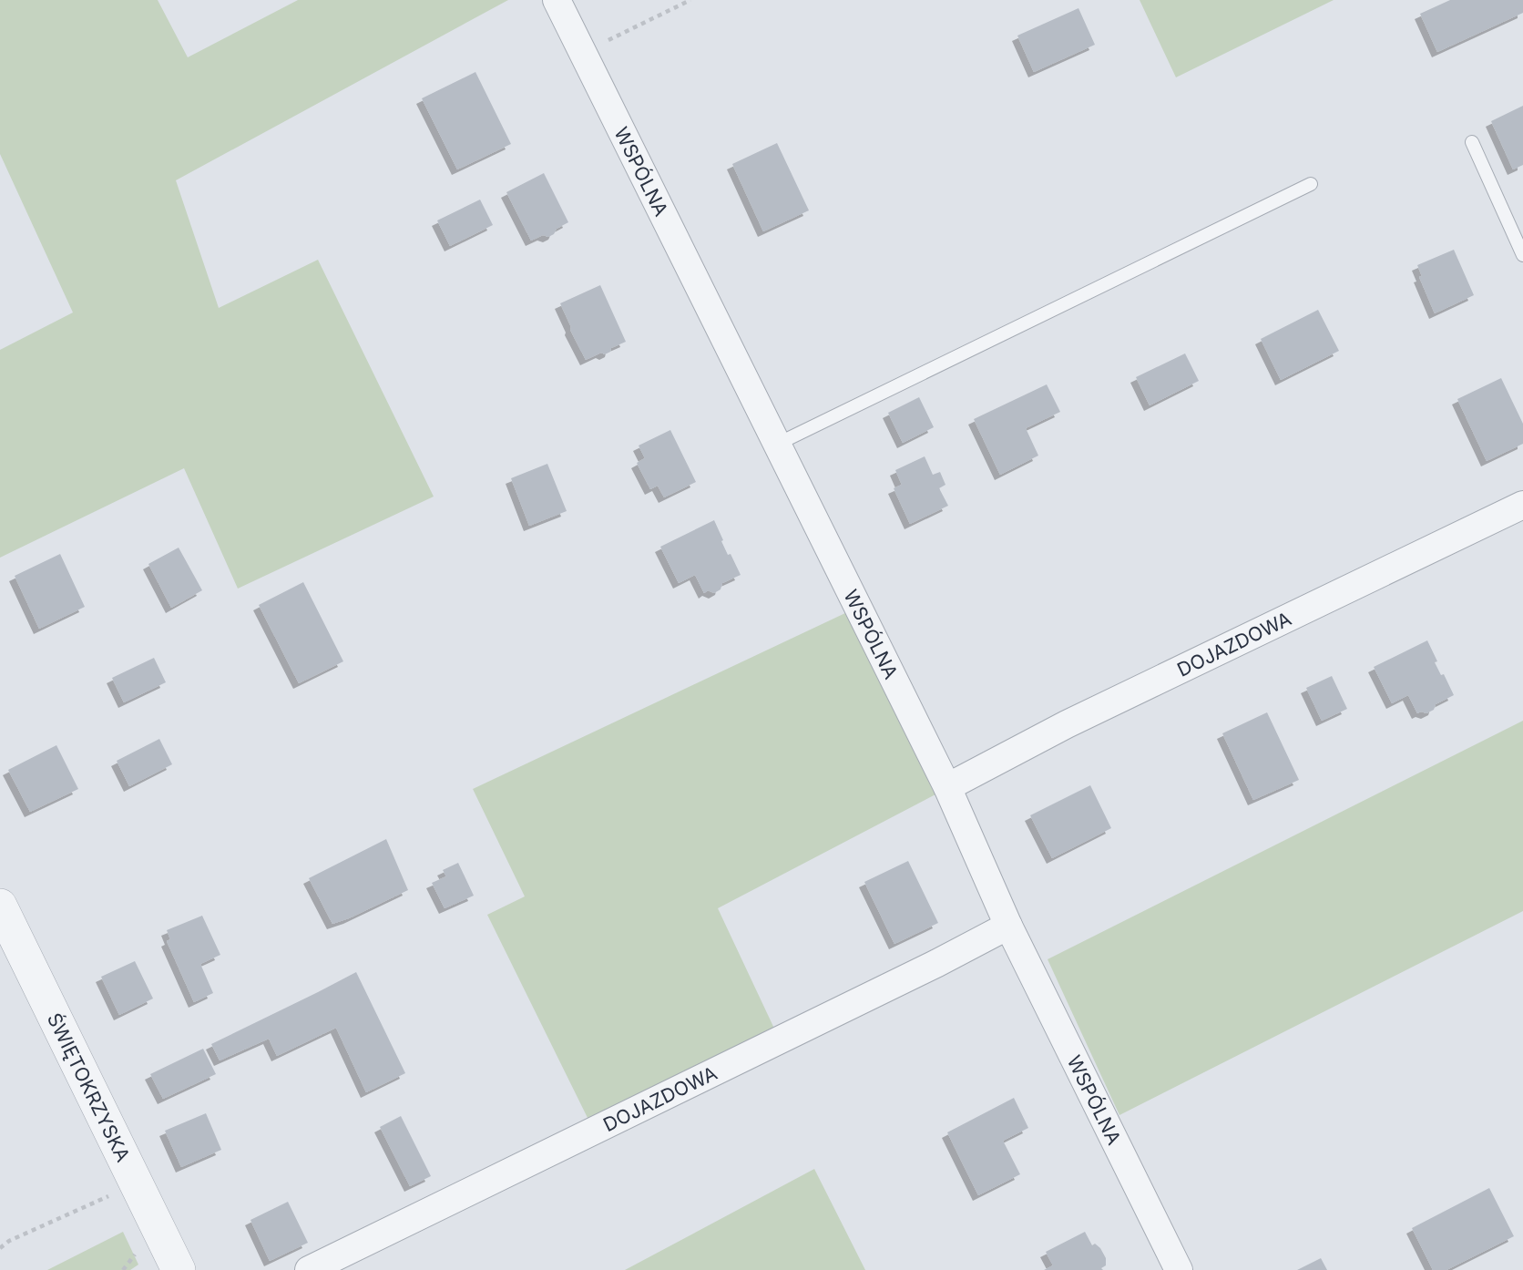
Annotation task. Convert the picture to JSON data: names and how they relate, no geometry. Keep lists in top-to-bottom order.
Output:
{
  "streets": {
    "street": ["WSPÓLNA", "DOJAZDOWA", "ŚWIĘTOKRZYSKA"]
  },
  "crossings": [
    ["WSPÓLNA", "DOJAZDOWA"]
  ]
}
